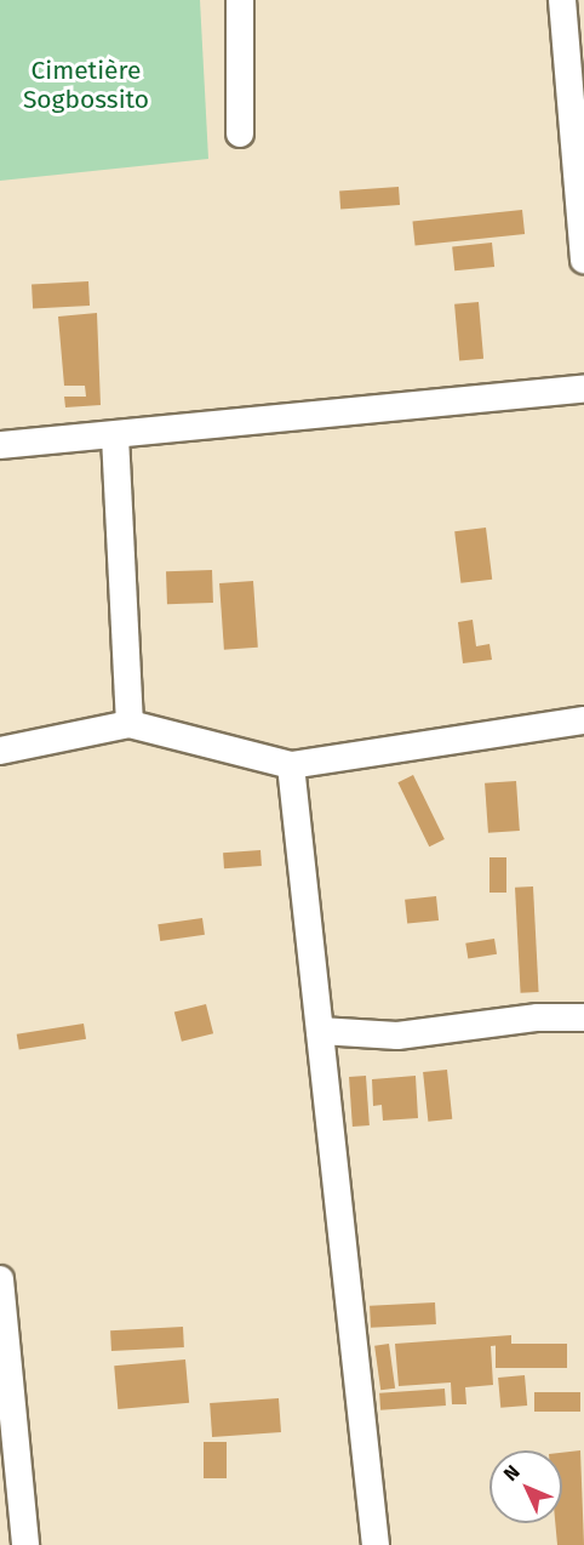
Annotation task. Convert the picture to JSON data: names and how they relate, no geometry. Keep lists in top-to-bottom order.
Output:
{
  "parks": ["Cimetière Sogbossito"],
  "north": "top left"
}
